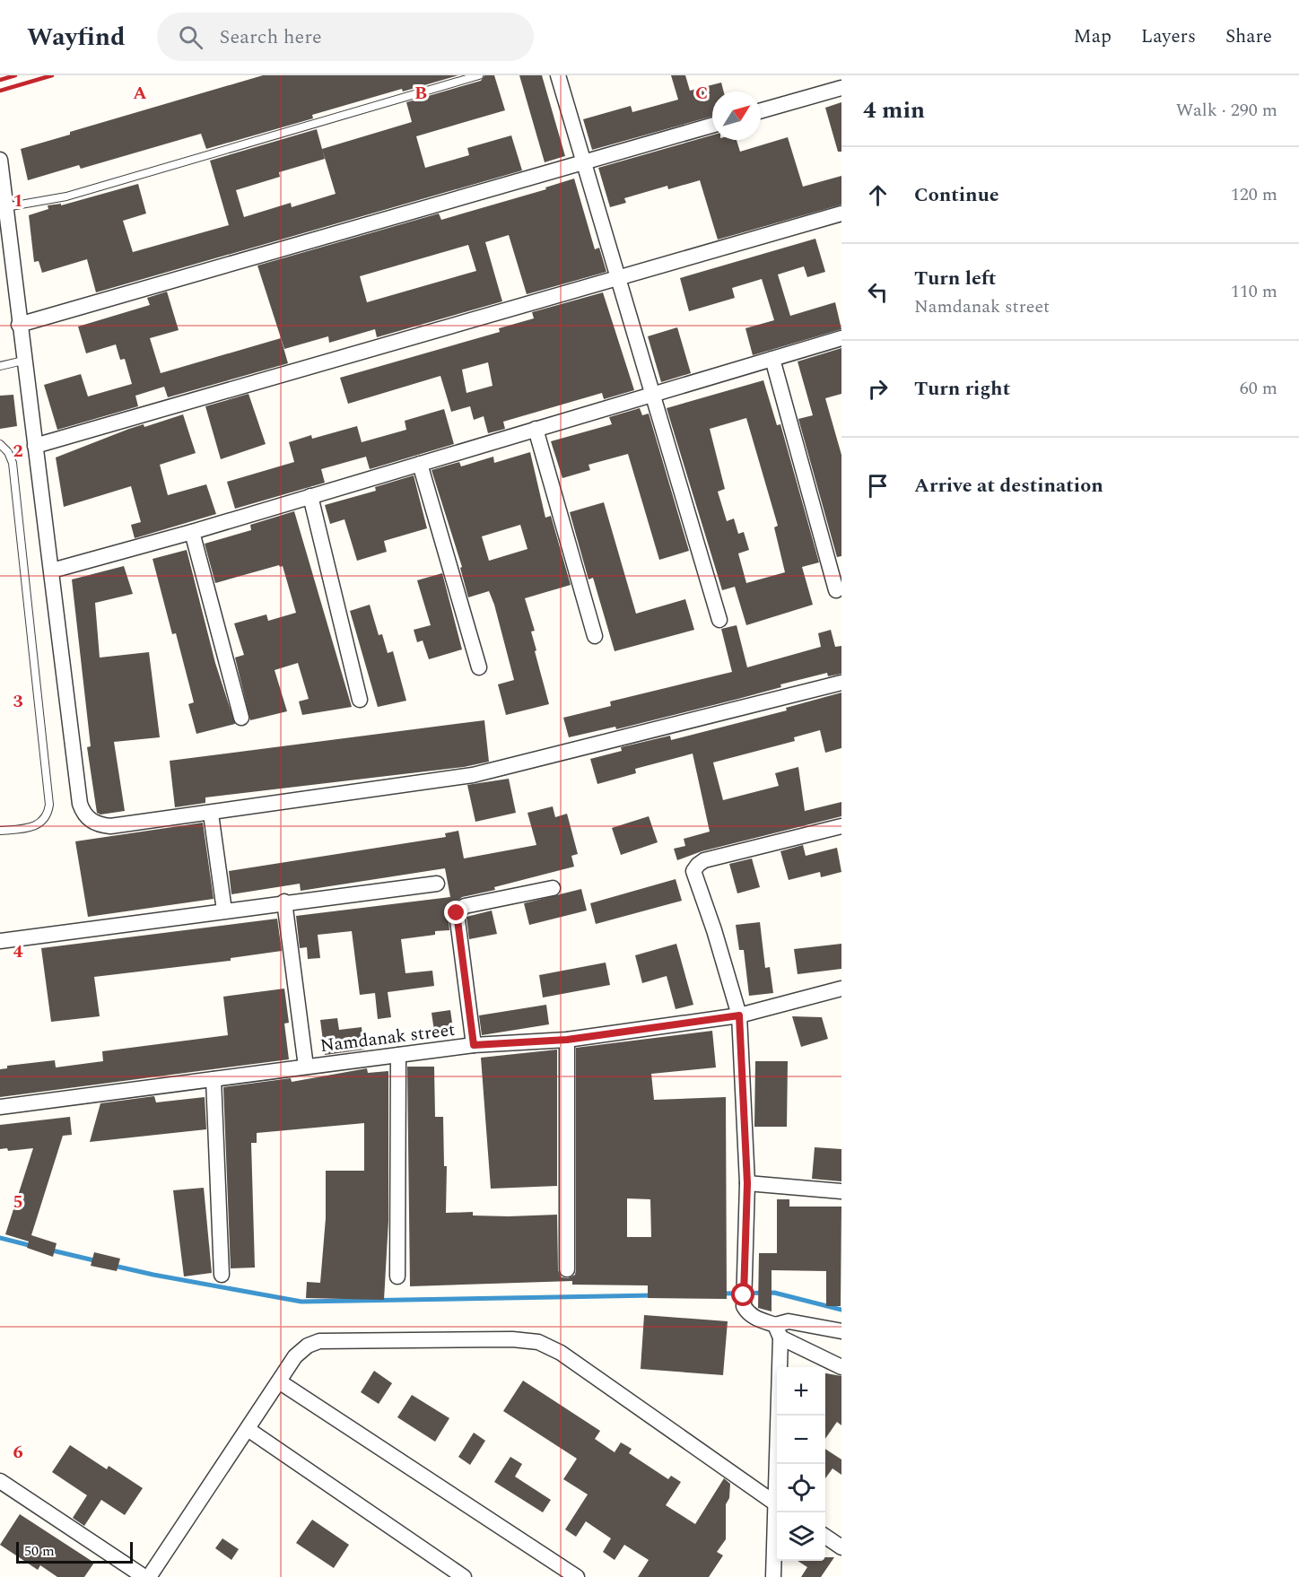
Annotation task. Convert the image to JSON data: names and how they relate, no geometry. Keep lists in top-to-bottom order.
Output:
{
  "streets": {
    "street": ["Namdanak street"]
  },
  "scale_bar": "50 m",
  "north": "top right",
  "page": {
    "header": "Wayfind",
    "search": "Search here",
    "nav": ["Map", "Layers", "Share"],
    "heading": ["4 min", "Walk · 290 m"],
    "list": [
      ["Continue", "120 m"],
      ["Turn left", "Namdanak street", "110 m"],
      ["Turn right", "60 m"],
      "Arrive at destination"
    ],
    "map_buttons": ["+", "−"],
    "scale": "50 m"
  },
  "grid": {
    "columns": ["A", "B", "C"],
    "rows": [
      "1",
      "2",
      "3",
      "4",
      "5",
      "6"
    ]
  }
}
